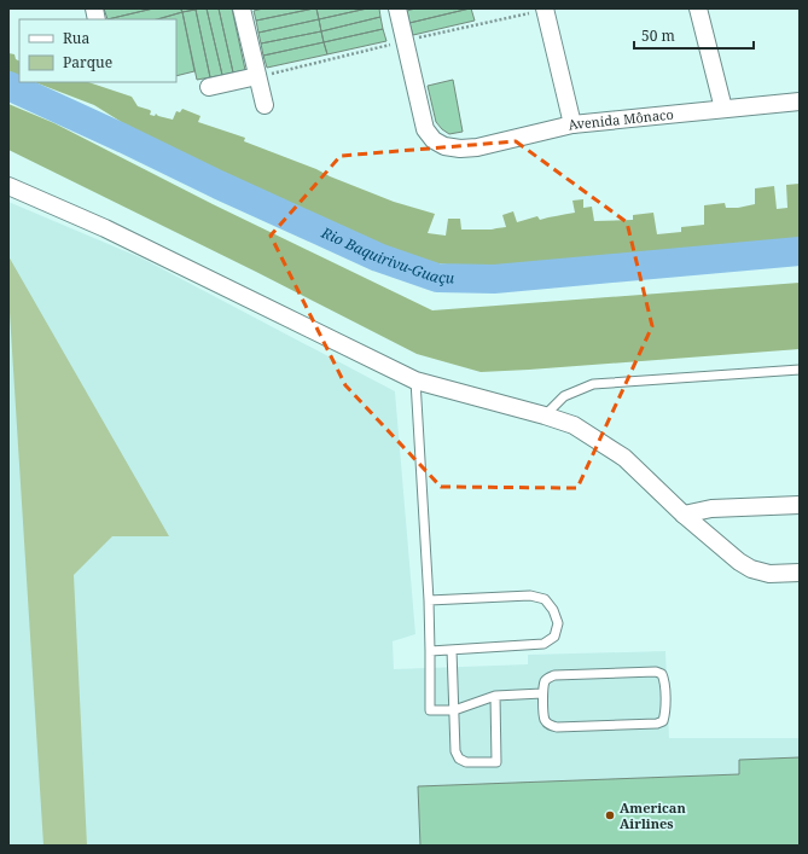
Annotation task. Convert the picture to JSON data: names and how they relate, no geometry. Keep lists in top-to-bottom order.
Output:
{
  "streets": {
    "street": ["Avenida Mônaco"]
  },
  "water": ["Rio Baquirivu-Guaçu"],
  "places": ["American Airlines"],
  "legend": ["Rua", "Parque"],
  "scale_bar": "50 m"
}
